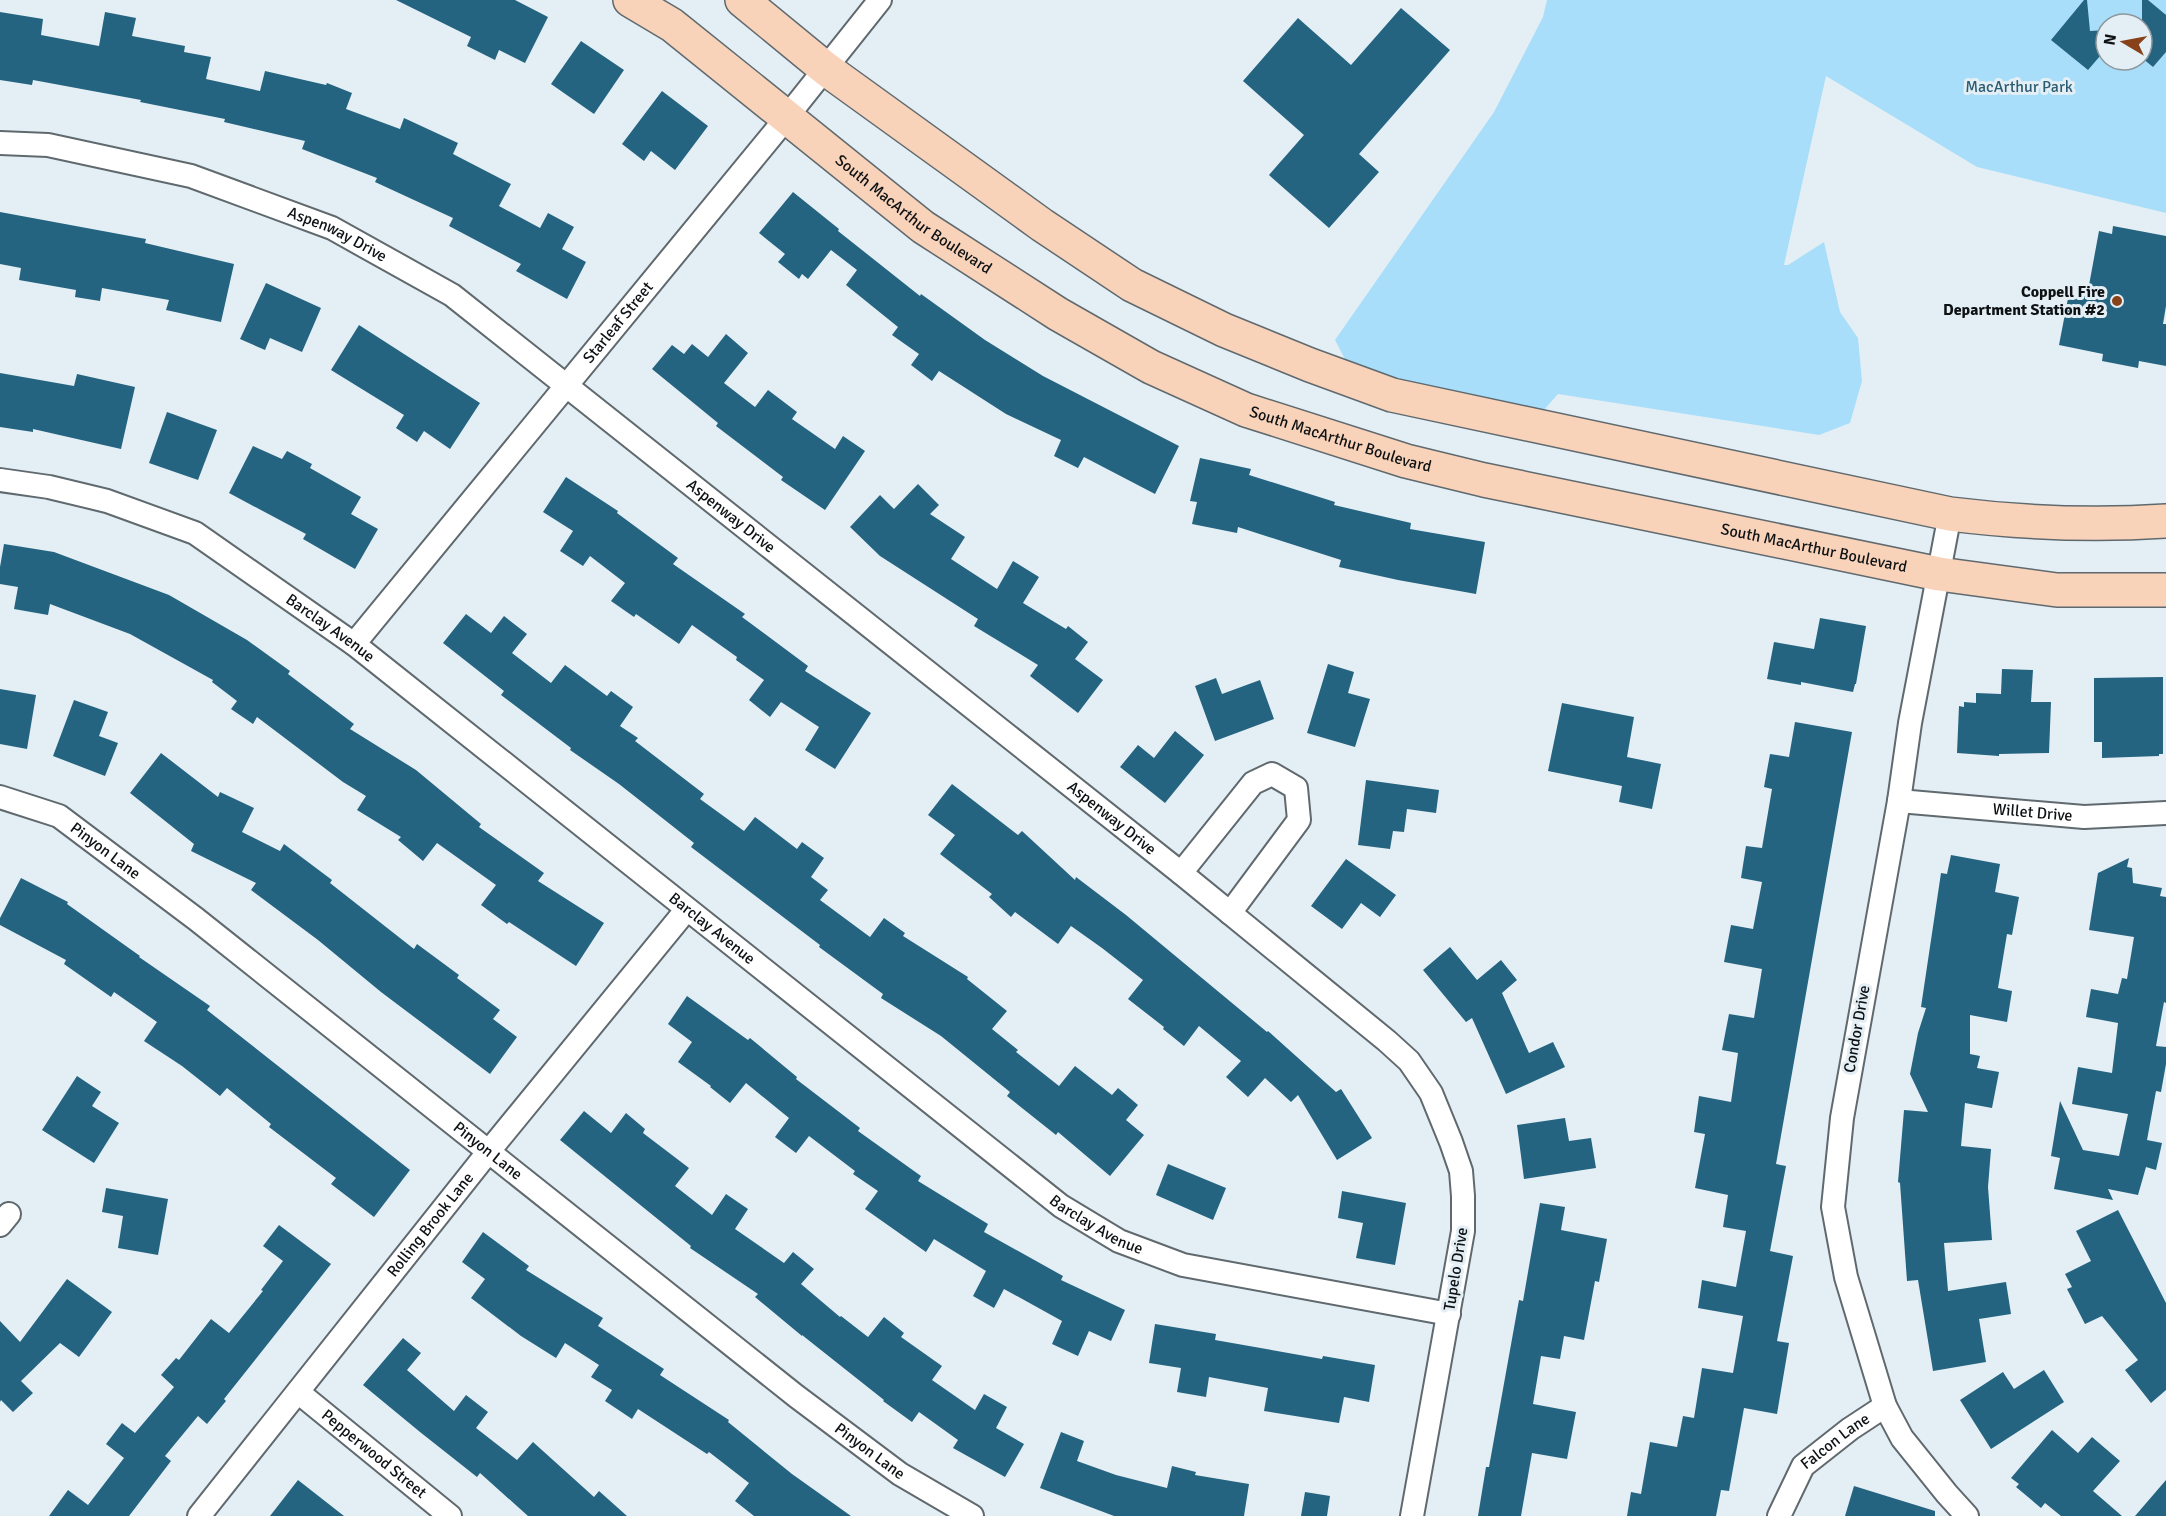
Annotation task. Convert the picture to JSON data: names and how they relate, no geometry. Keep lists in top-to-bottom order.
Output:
{
  "streets": {
    "main road": ["South MacArthur Boulevard"],
    "street": [
      "Aspenway Drive",
      "Starleaf Street",
      "Barclay Avenue",
      "Willet Drive",
      "Pinyon Lane",
      "Condor Drive",
      "Rolling Brook Lane",
      "Tupelo Drive",
      "Falcon Lane",
      "Pepperwood Street"
    ]
  },
  "crossings": [
    ["South MacArthur Boulevard", "Starleaf Street"],
    ["South MacArthur Boulevard", "Condor Drive"],
    ["Aspenway Drive", "Starleaf Street"],
    ["Aspenway Drive", "Tupelo Drive"],
    ["Starleaf Street", "Barclay Avenue"],
    ["Barclay Avenue", "Rolling Brook Lane"],
    ["Barclay Avenue", "Tupelo Drive"],
    ["Willet Drive", "Condor Drive"],
    ["Pinyon Lane", "Rolling Brook Lane"],
    ["Condor Drive", "Falcon Lane"],
    ["Rolling Brook Lane", "Pepperwood Street"]
  ],
  "parks": ["MacArthur Park"],
  "places": ["Coppell Fire Department Station #2"],
  "north": "left"
}
